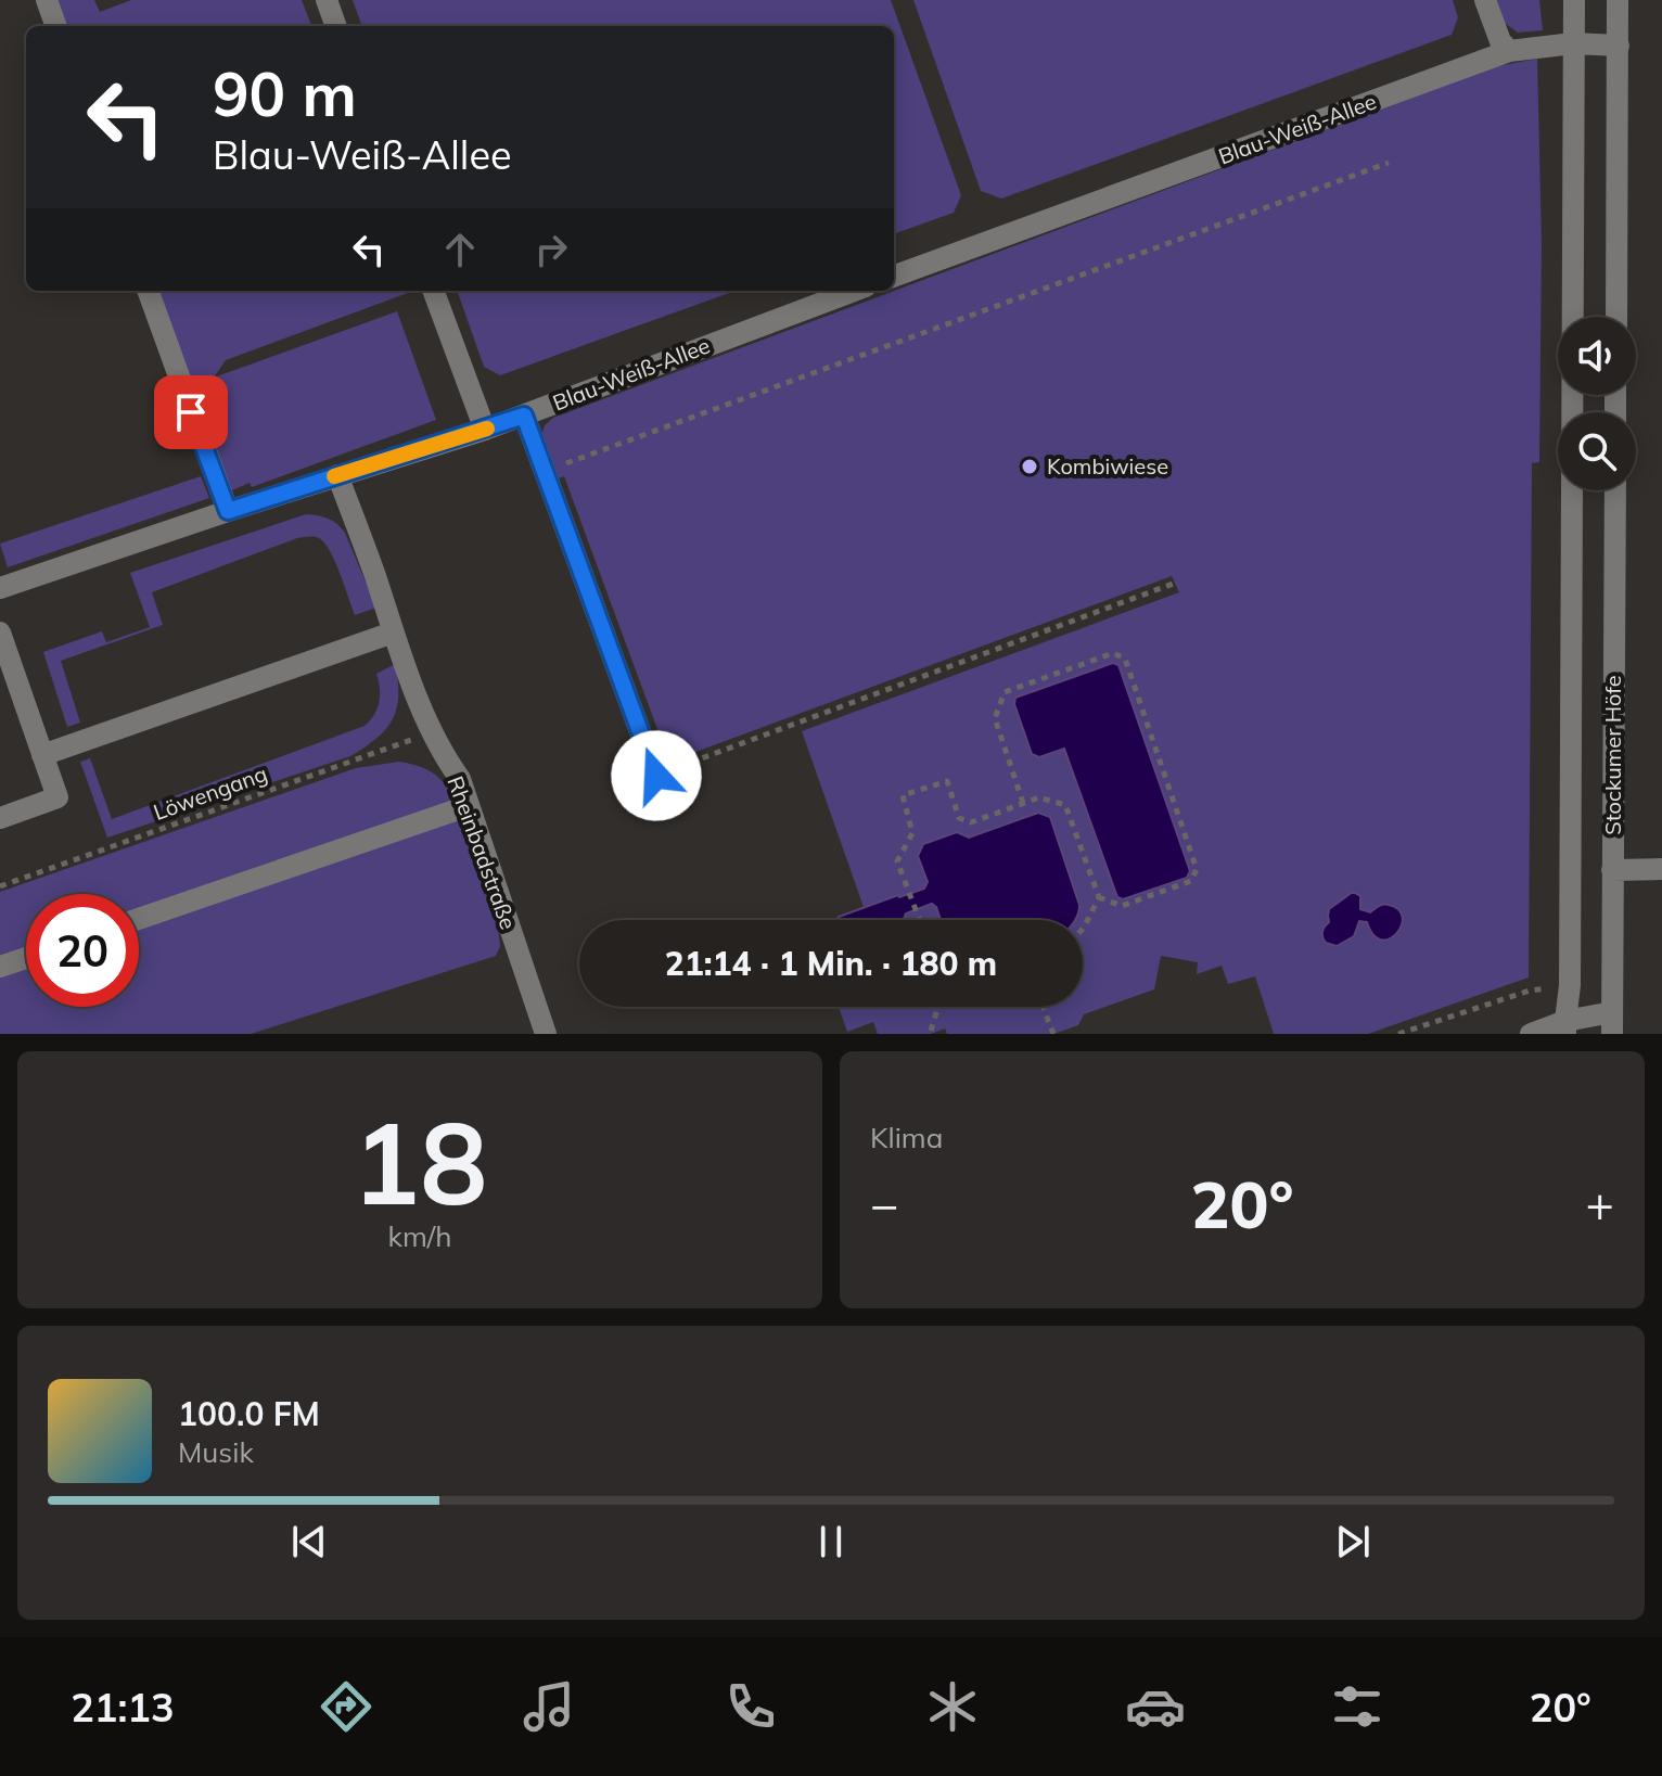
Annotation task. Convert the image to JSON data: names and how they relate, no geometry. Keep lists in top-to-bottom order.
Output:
{
  "streets": {
    "street": ["Blau-Weiß-Allee", "Stockumer Höfe", "Rheinbadstraße"],
    "path": ["Löwengang"]
  },
  "crossings": [
    ["Blau-Weiß-Allee", "Rheinbadstraße"],
    ["Löwengang", "Rheinbadstraße"]
  ],
  "places": ["Kombiwiese"],
  "page": {
    "turn": ["90 m", "Blau-Weiß-Allee"],
    "limit": "20",
    "trip": "21:14 · 1 Min. · 180 m",
    "tile": [
      ["18", "km/h"],
      "Klima"
    ],
    "heat": ["−", "20°", "+"],
    "song": ["100.0 FM", "Musik"],
    "tabs": ["21:13", "20°"]
  }
}
